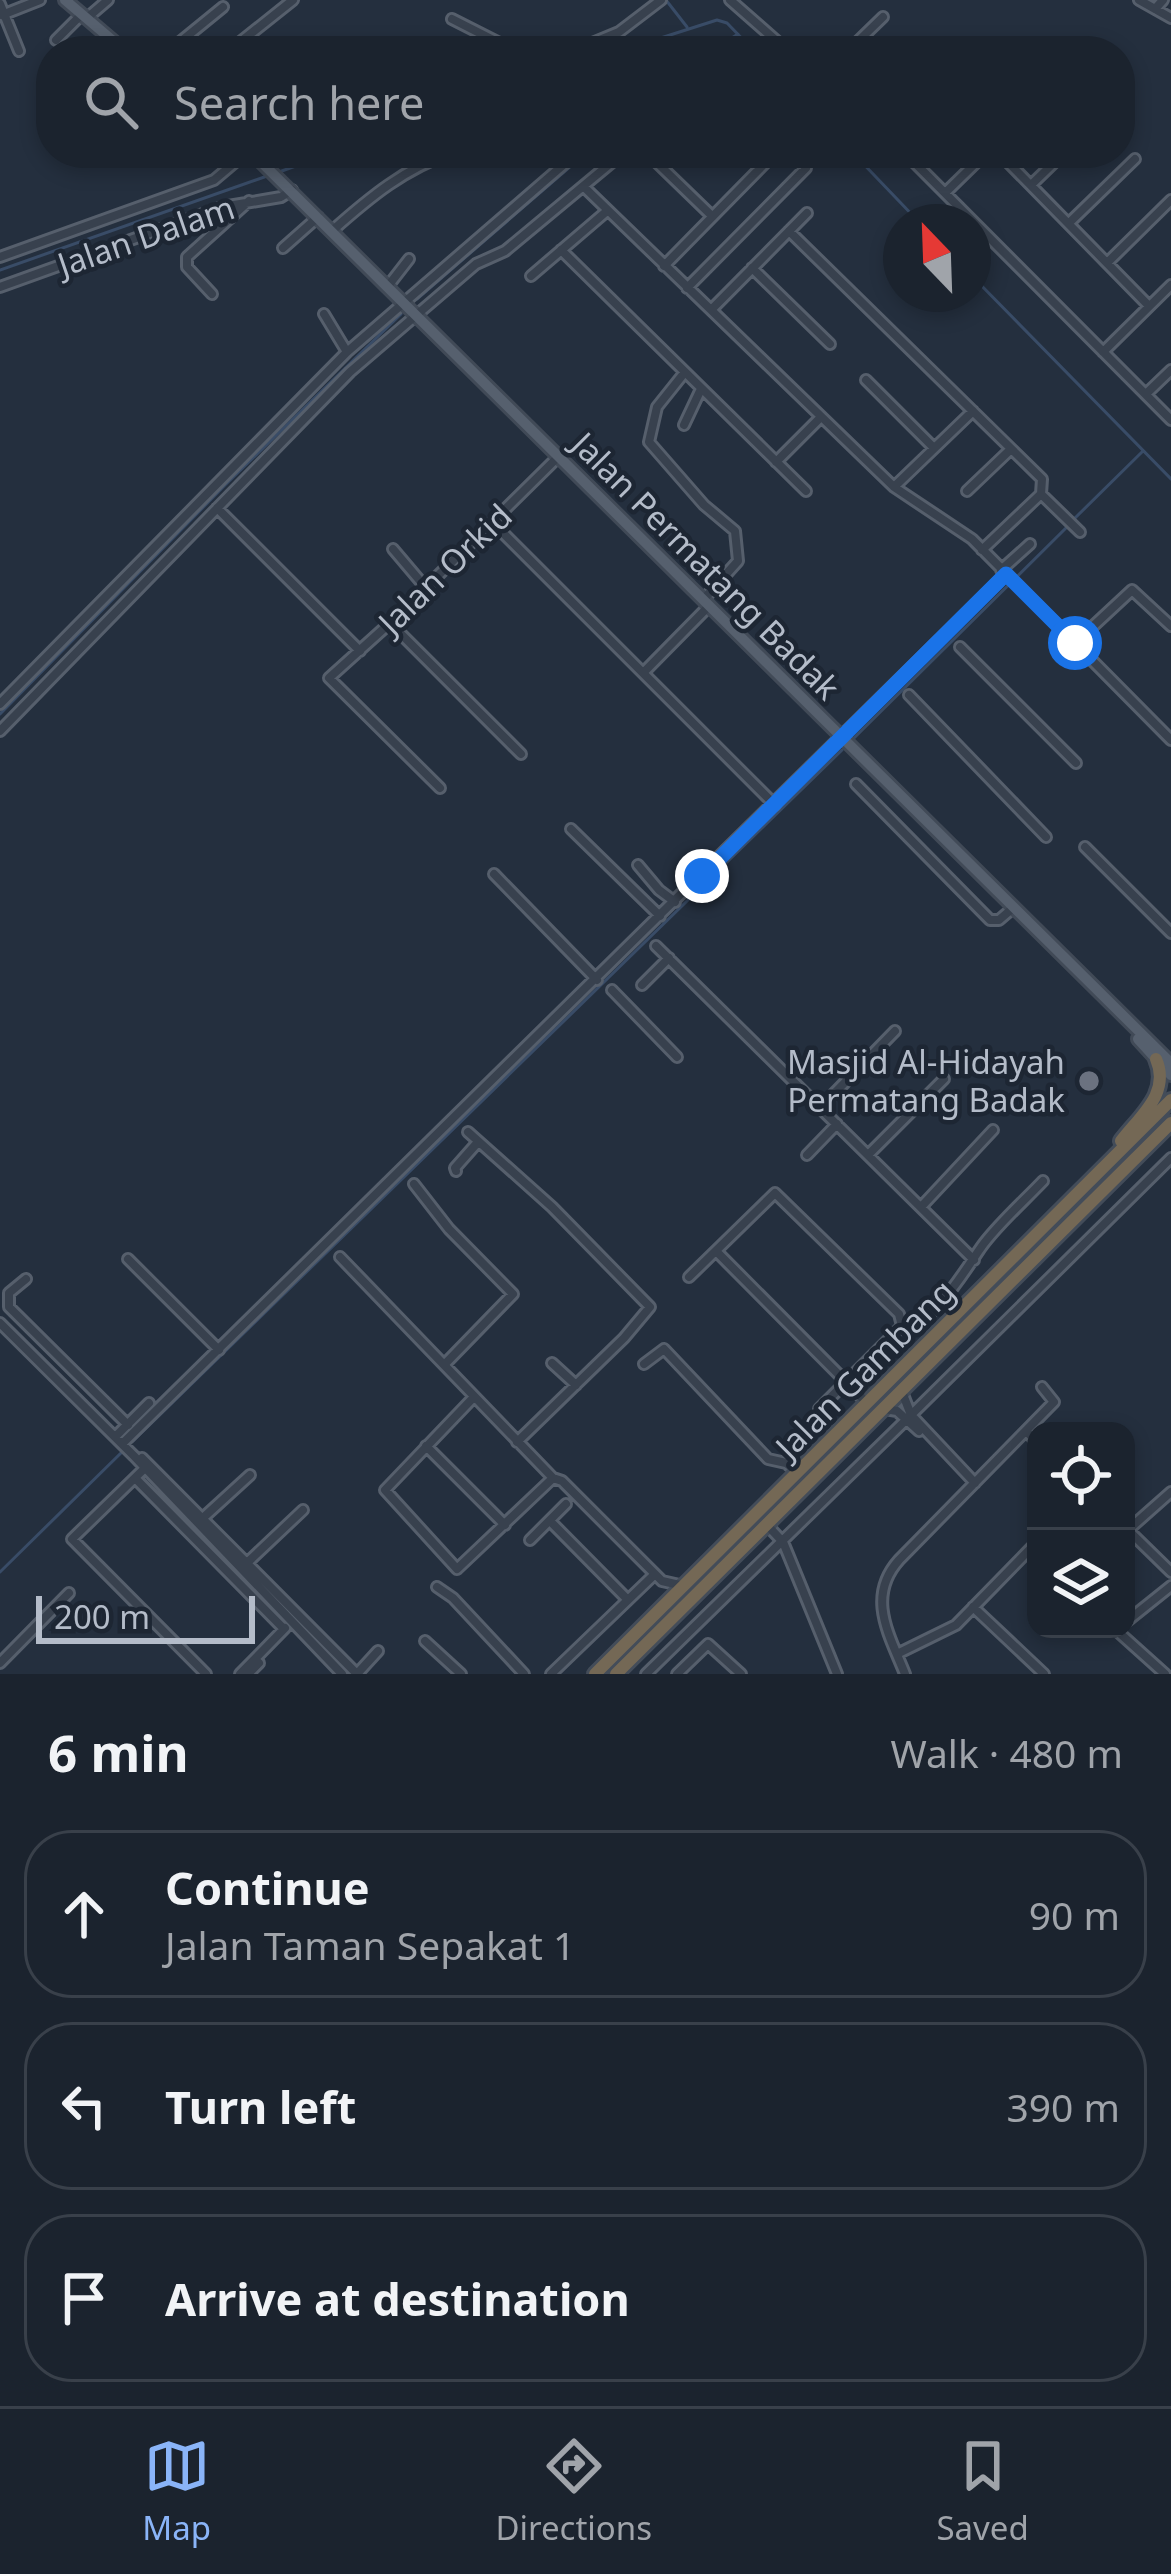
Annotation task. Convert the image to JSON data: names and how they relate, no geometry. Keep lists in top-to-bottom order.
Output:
{
  "streets": {
    "highway": ["Jalan Gambang"],
    "main road": ["Jalan Permatang Badak"],
    "street": ["Jalan Dalam", "Jalan Orkid"]
  },
  "crossings": [
    ["Jalan Dalam", "Jalan Permatang Badak"],
    ["Jalan Permatang Badak", "Jalan Orkid"]
  ],
  "places": ["Masjid Al-Hidayah Permatang Badak"],
  "scale_bar": "200 m",
  "north": "top left",
  "page": {
    "search": "Search here",
    "scale": "200 m",
    "heading": ["6 min", "Walk · 480 m"],
    "list": [
      ["Continue", "Jalan Taman Sepakat 1", "90 m"],
      ["Turn left", "390 m"],
      "Arrive at destination"
    ],
    "nav": ["Map", "Directions", "Saved"]
  }
}
